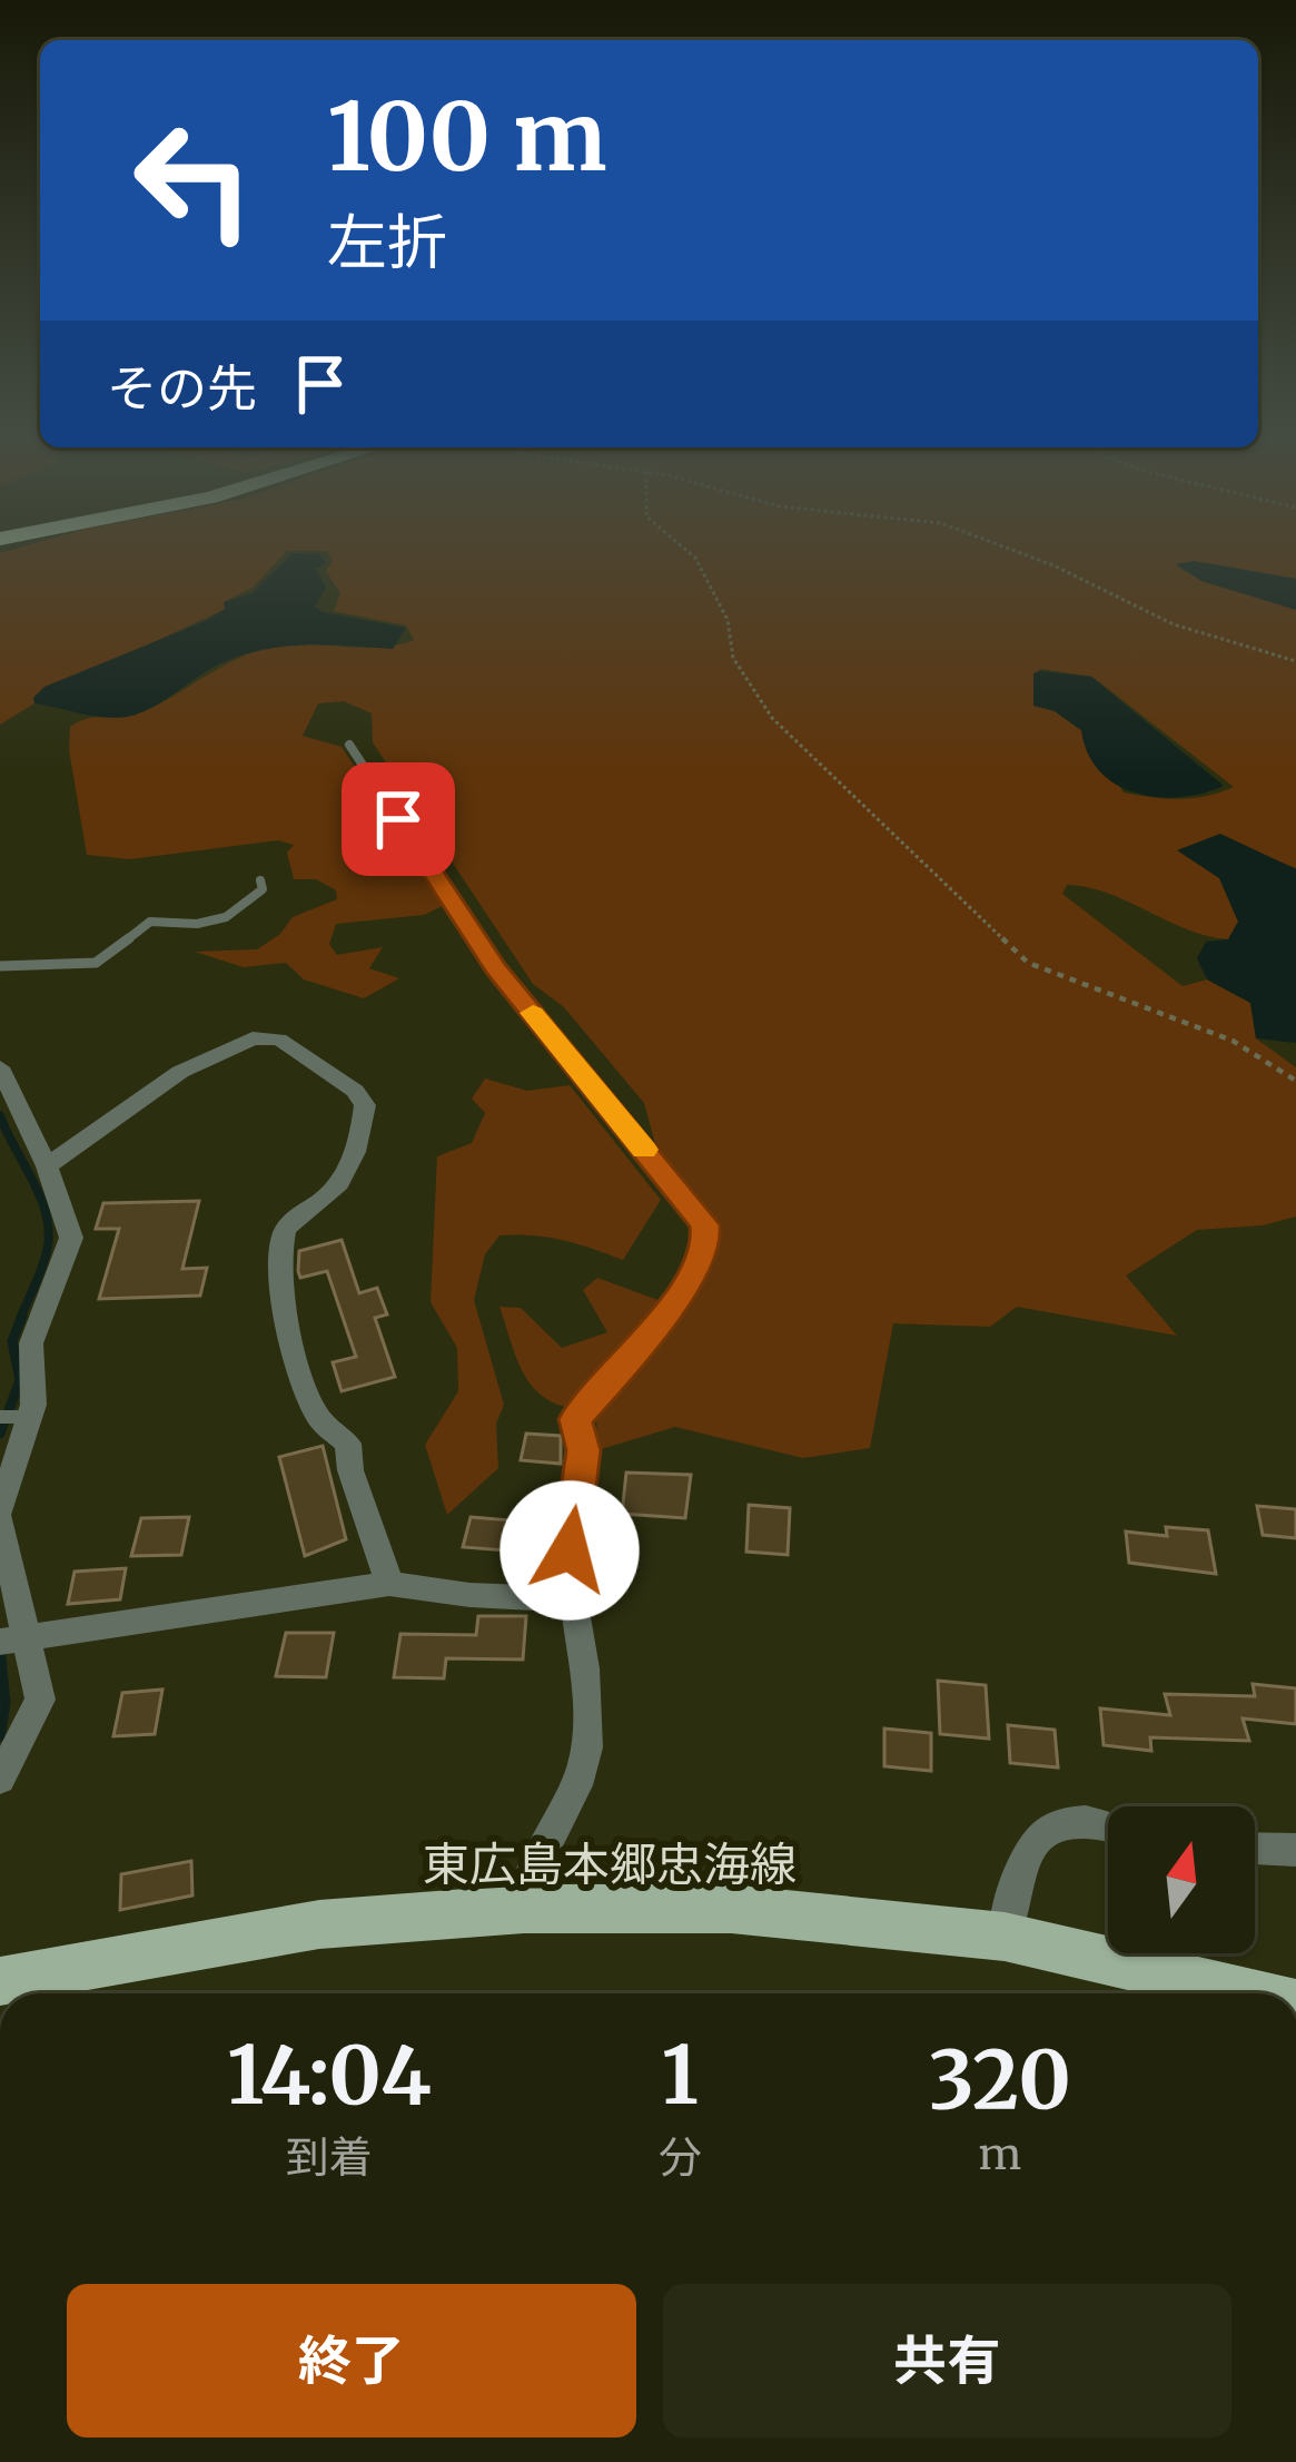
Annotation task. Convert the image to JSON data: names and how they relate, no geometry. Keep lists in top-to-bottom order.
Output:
{
  "streets": {
    "main road": ["東広島本郷忠海線"]
  },
  "north": "top",
  "page": {
    "turn": ["100 m", "左折"],
    "then": "その先",
    "eta": [
      "14:04",
      "到着",
      "1",
      "分",
      "320",
      "m"
    ],
    "buttons": ["終了", "共有"]
  }
}
